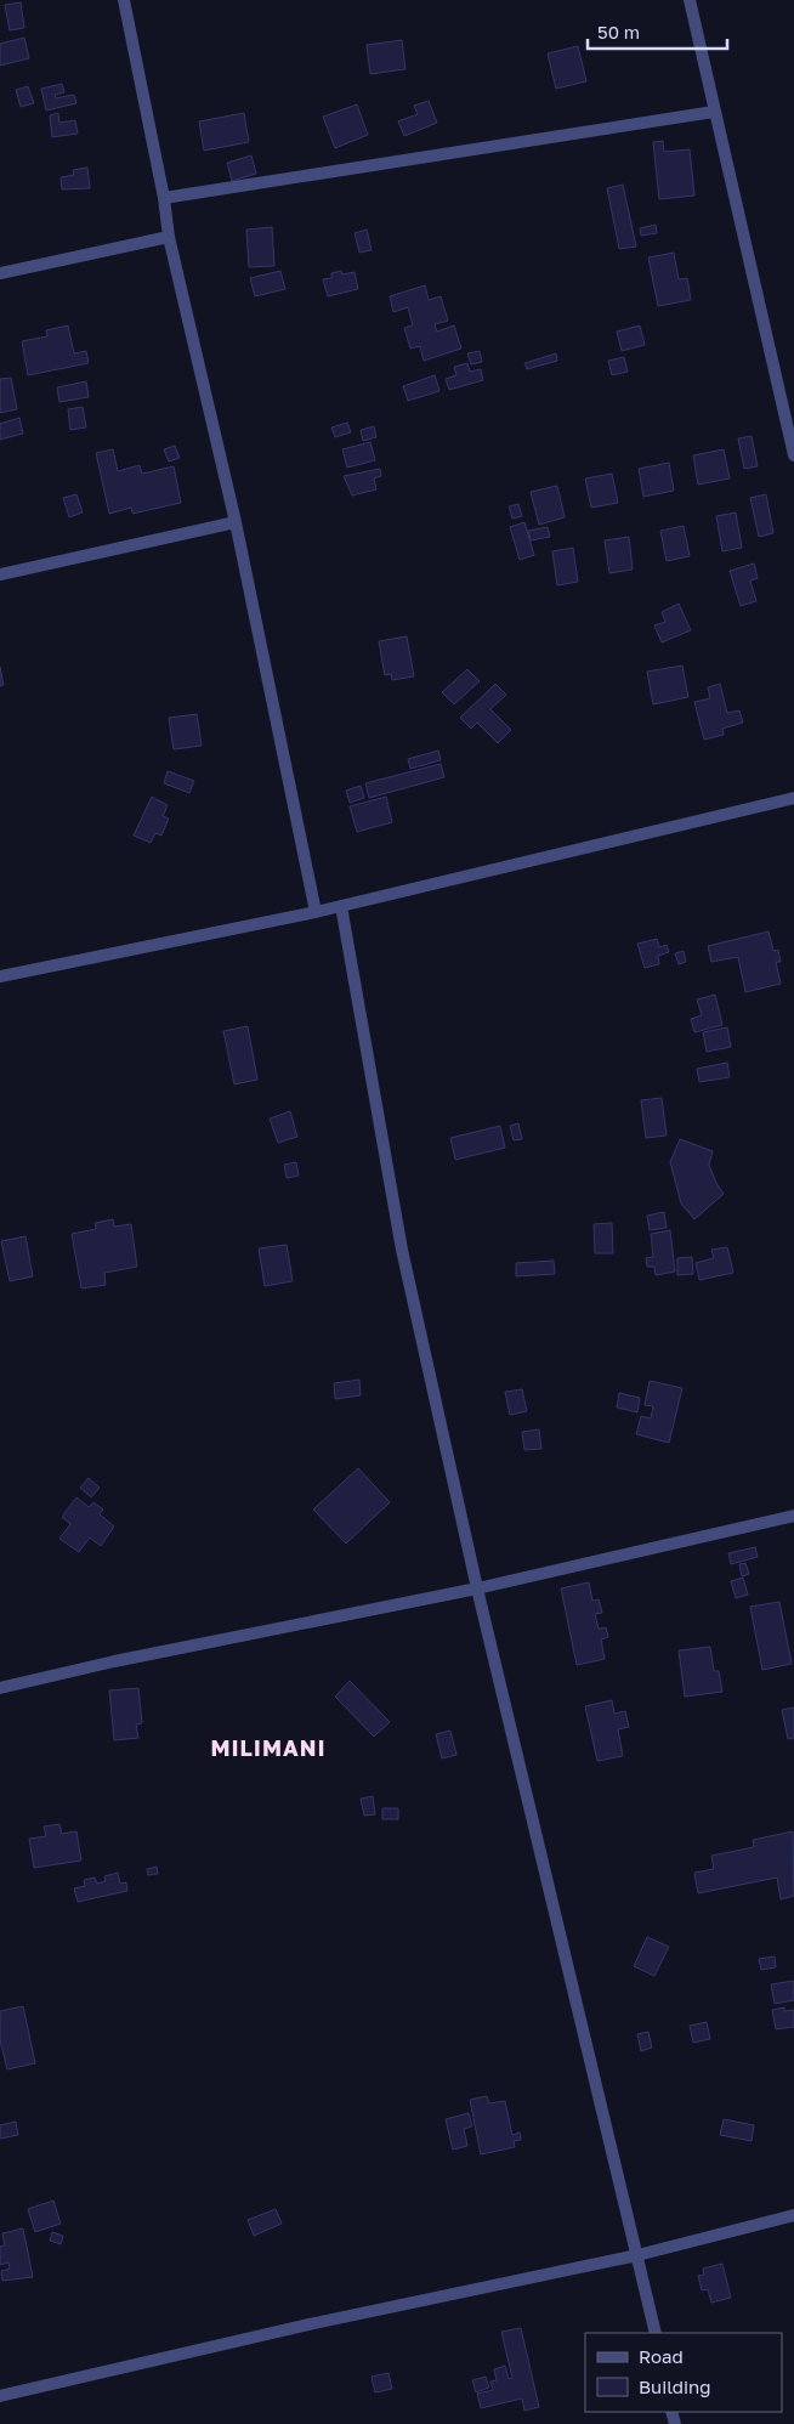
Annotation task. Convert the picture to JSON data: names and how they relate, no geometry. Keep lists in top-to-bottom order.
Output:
{
  "districts": ["MILIMANI"],
  "legend": ["Road", "Building"],
  "scale_bar": "50 m"
}
